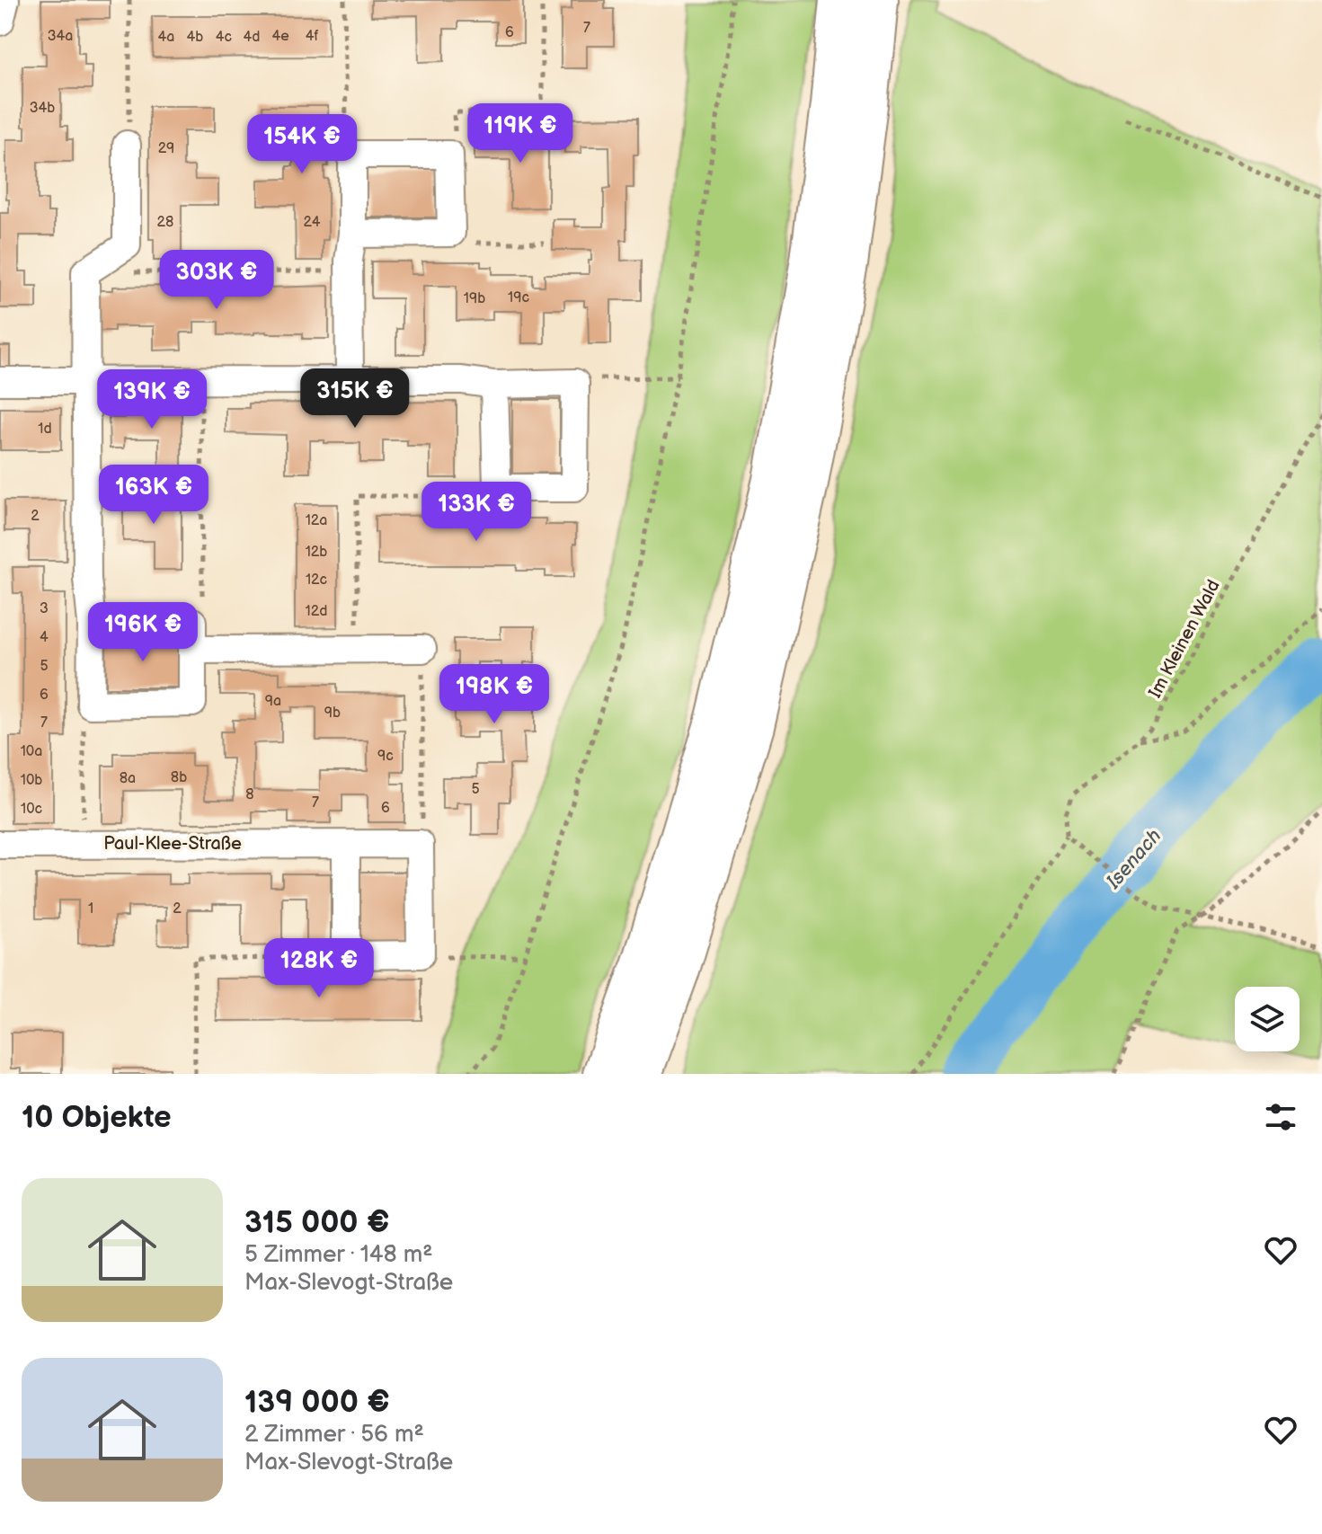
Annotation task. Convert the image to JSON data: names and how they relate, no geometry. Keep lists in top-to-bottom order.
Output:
{
  "streets": {
    "street": ["Paul-Klee-Straße"],
    "path": ["Im Kleinen Wald"]
  },
  "water": ["Isenach"],
  "house_numbers": [
    "7",
    "6",
    "34a",
    "4e",
    "4f",
    "4a",
    "4b",
    "4c",
    "4d",
    "34b",
    "29",
    "28",
    "24",
    "19c",
    "19b",
    "1d",
    "2",
    "12a",
    "12b",
    "12c",
    "3",
    "12d",
    "4",
    "5",
    "6",
    "9a",
    "9b",
    "7",
    "10a",
    "9c",
    "8b",
    "8a",
    "10b",
    "5",
    "8",
    "7",
    "6",
    "10c",
    "1",
    "2"
  ],
  "page": {
    "price": [
      "119K €",
      "154K €",
      "303K €",
      "315K €",
      "139K €",
      "163K €",
      "133K €",
      "196K €",
      "198K €",
      "128K €"
    ],
    "heading": "10 Objekte",
    "list": [
      {
        "name": "315 000 €",
        "note": "5 Zimmer · 148 m² · Max-Slevogt-Straße"
      },
      {
        "name": "139 000 €",
        "note": "2 Zimmer · 56 m² · Max-Slevogt-Straße"
      }
    ]
  }
}
